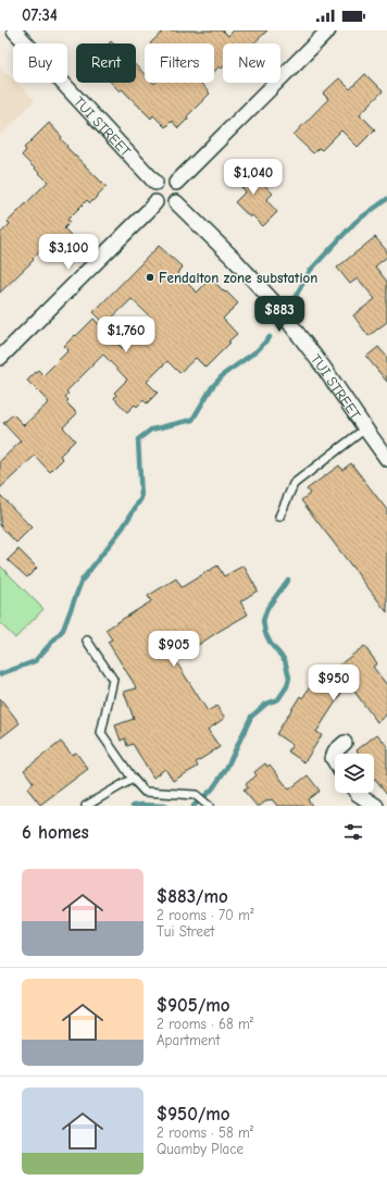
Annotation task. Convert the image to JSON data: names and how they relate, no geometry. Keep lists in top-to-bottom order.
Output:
{
  "streets": {
    "street": ["TUI STREET"]
  },
  "places": ["Fendalton zone substation"],
  "page": {
    "status": "07:34",
    "chip": [
      "Buy",
      "Rent",
      "Filters",
      "New"
    ],
    "price": [
      "$1,040",
      "$3,100",
      "$883",
      "$1,760",
      "$905",
      "$950"
    ],
    "heading": "6 homes",
    "list": [
      {
        "name": "$883/mo",
        "note": "2 rooms · 70 m² · Tui Street"
      },
      {
        "name": "$905/mo",
        "note": "2 rooms · 68 m² · Apartment"
      },
      {
        "name": "$950/mo",
        "note": "2 rooms · 58 m² · Quamby Place"
      }
    ]
  }
}
